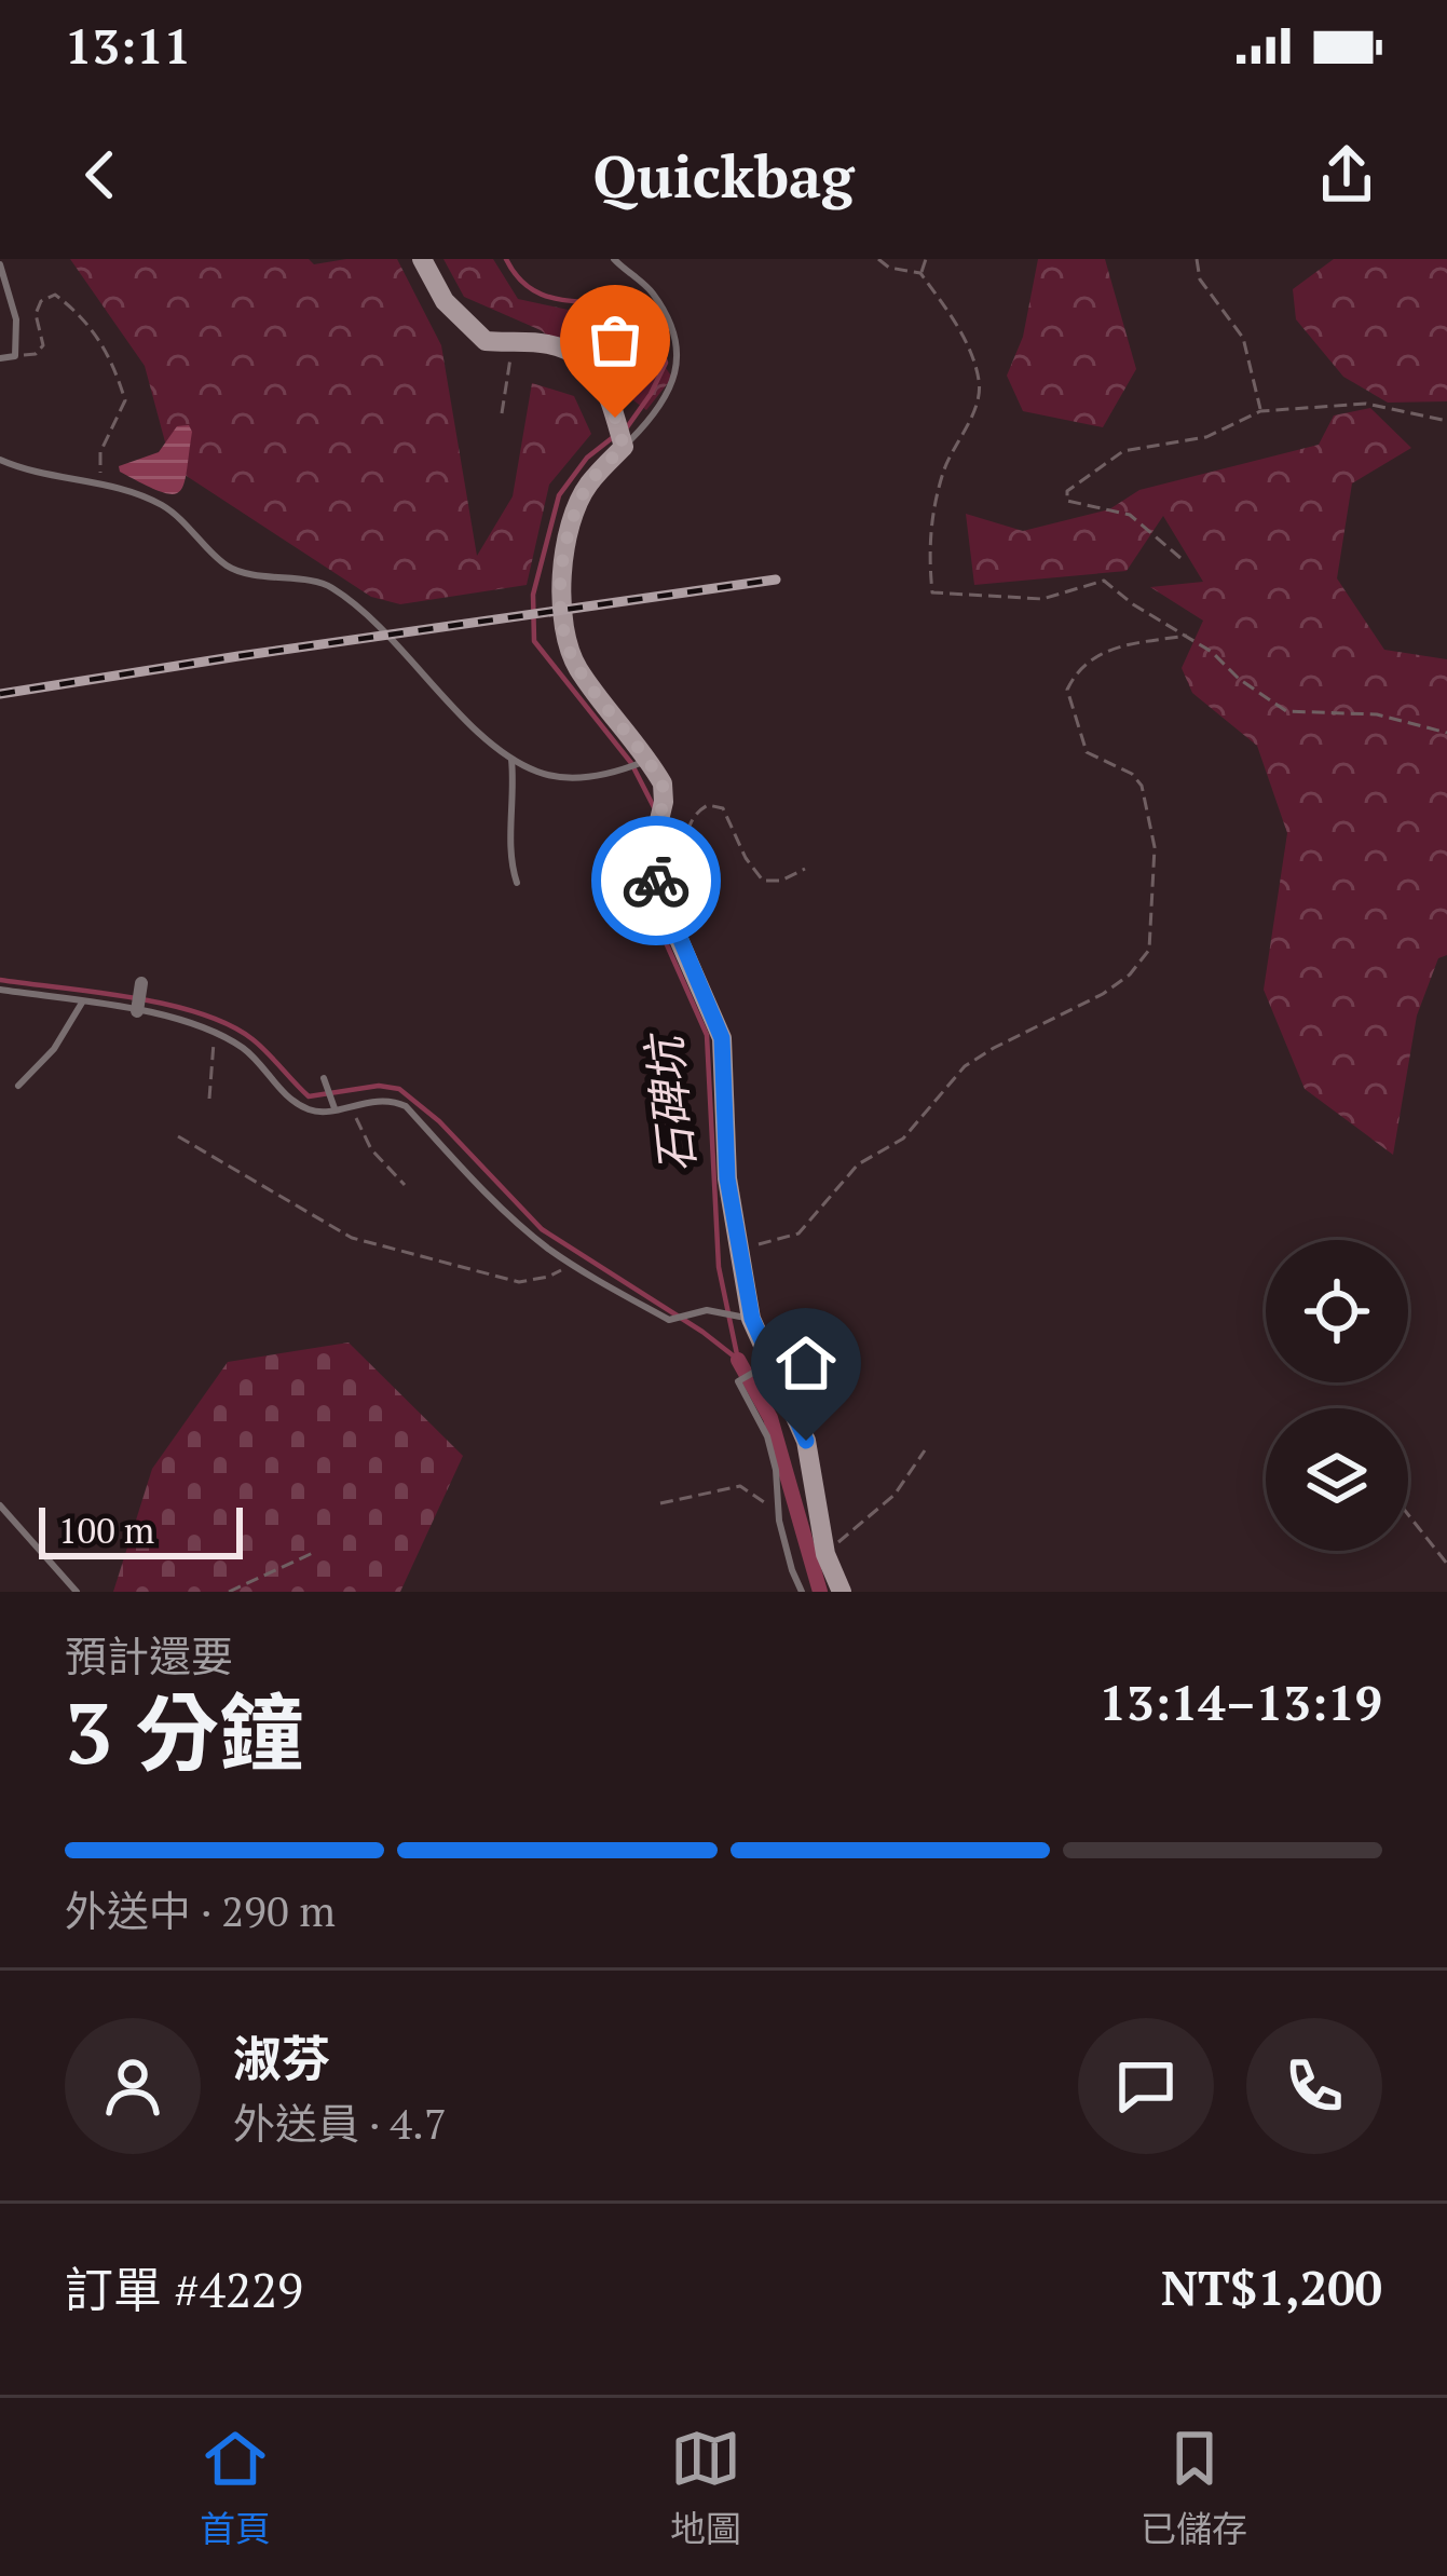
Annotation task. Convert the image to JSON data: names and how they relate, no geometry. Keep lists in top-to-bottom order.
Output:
{
  "water": ["石碑坑"],
  "scale_bar": "100 m",
  "page": {
    "status": "13:11",
    "header": "Quickbag",
    "scale": "100 m",
    "heading": ["3 分鐘", "預計還要", "13:14–13:19"],
    "panel": [
      "淑芬",
      "外送員 · 4.7",
      "訂單 #4229",
      "NT$1,200"
    ],
    "bar": "外送中 · 290 m",
    "tabs": ["首頁", "地圖", "已儲存"]
  }
}
